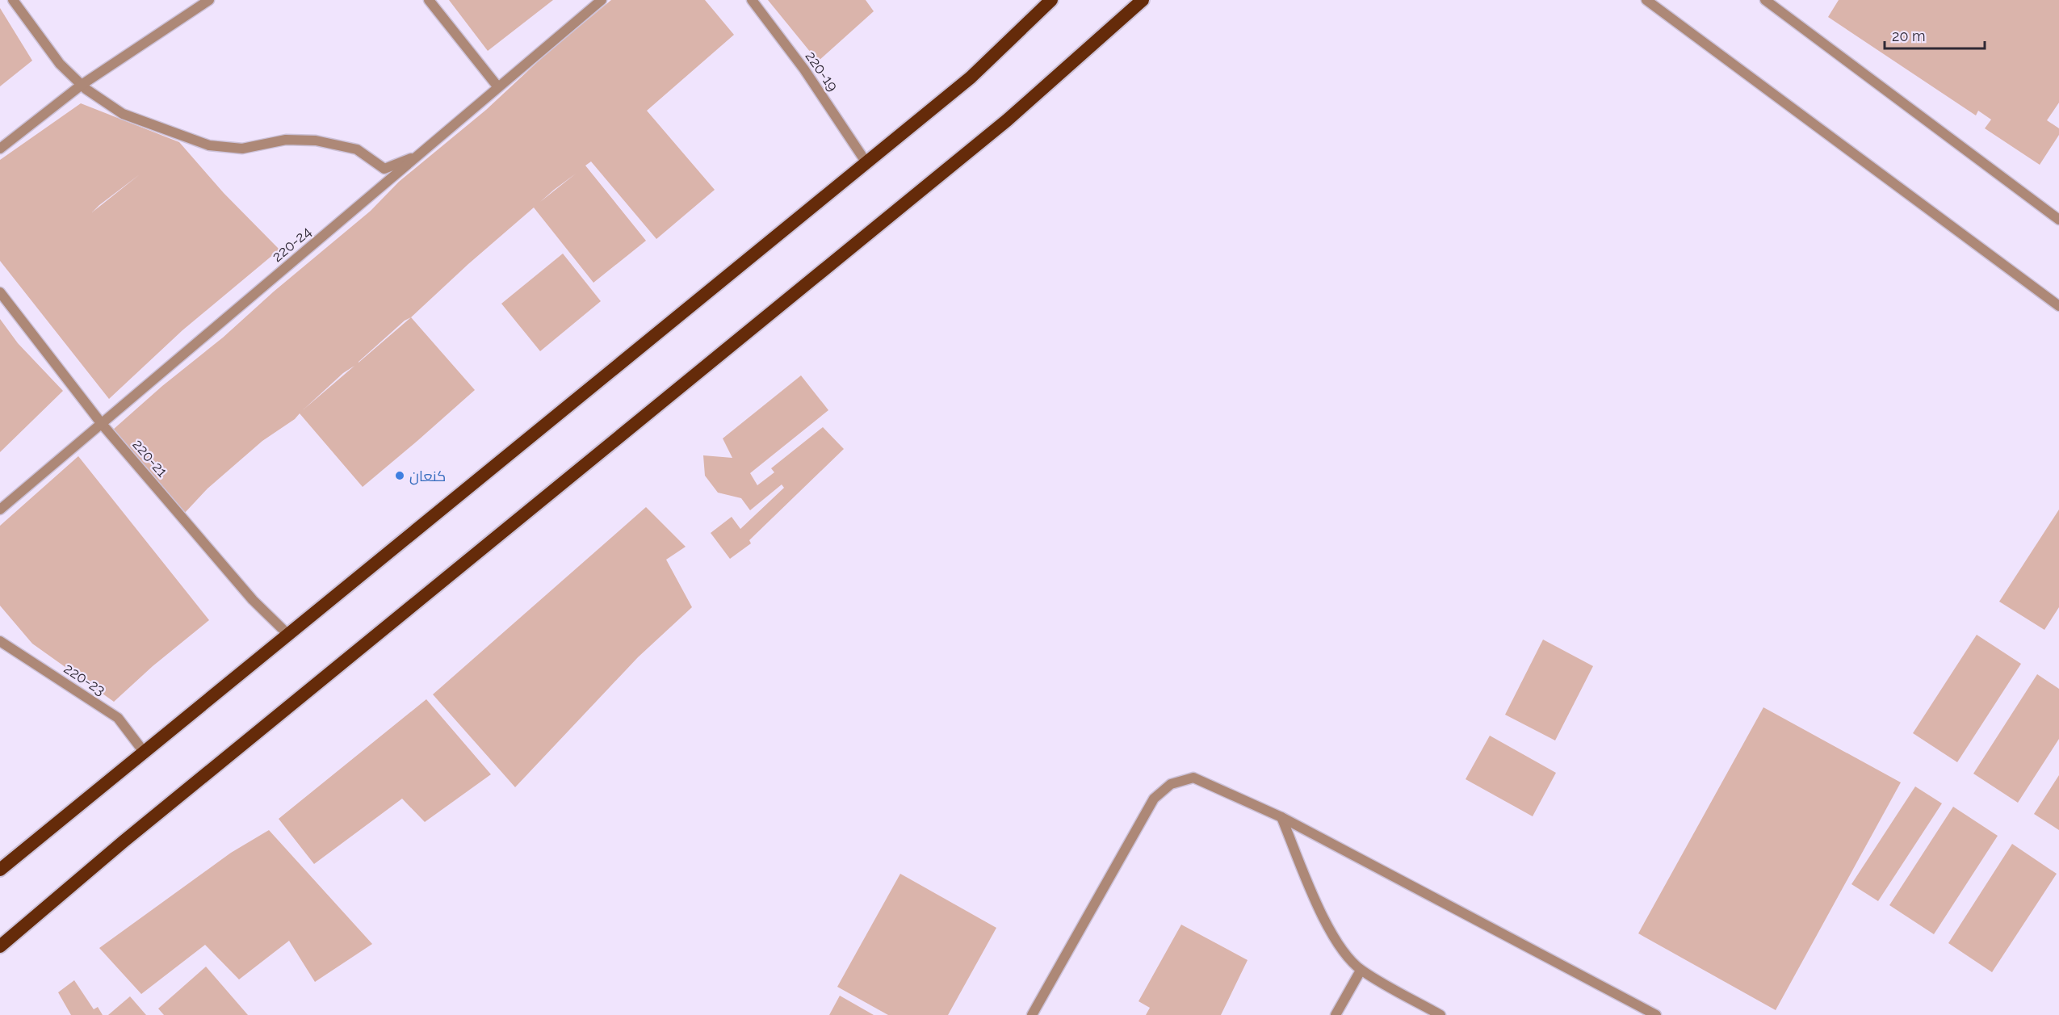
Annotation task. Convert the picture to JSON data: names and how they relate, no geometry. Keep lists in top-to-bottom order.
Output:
{
  "streets": {
    "street": [
      "220-19",
      "220-24",
      "220-21",
      "220-23"
    ]
  },
  "crossings": [
    ["220-24", "220-21"]
  ],
  "places": ["كنعان"],
  "scale_bar": "20 m"
}
